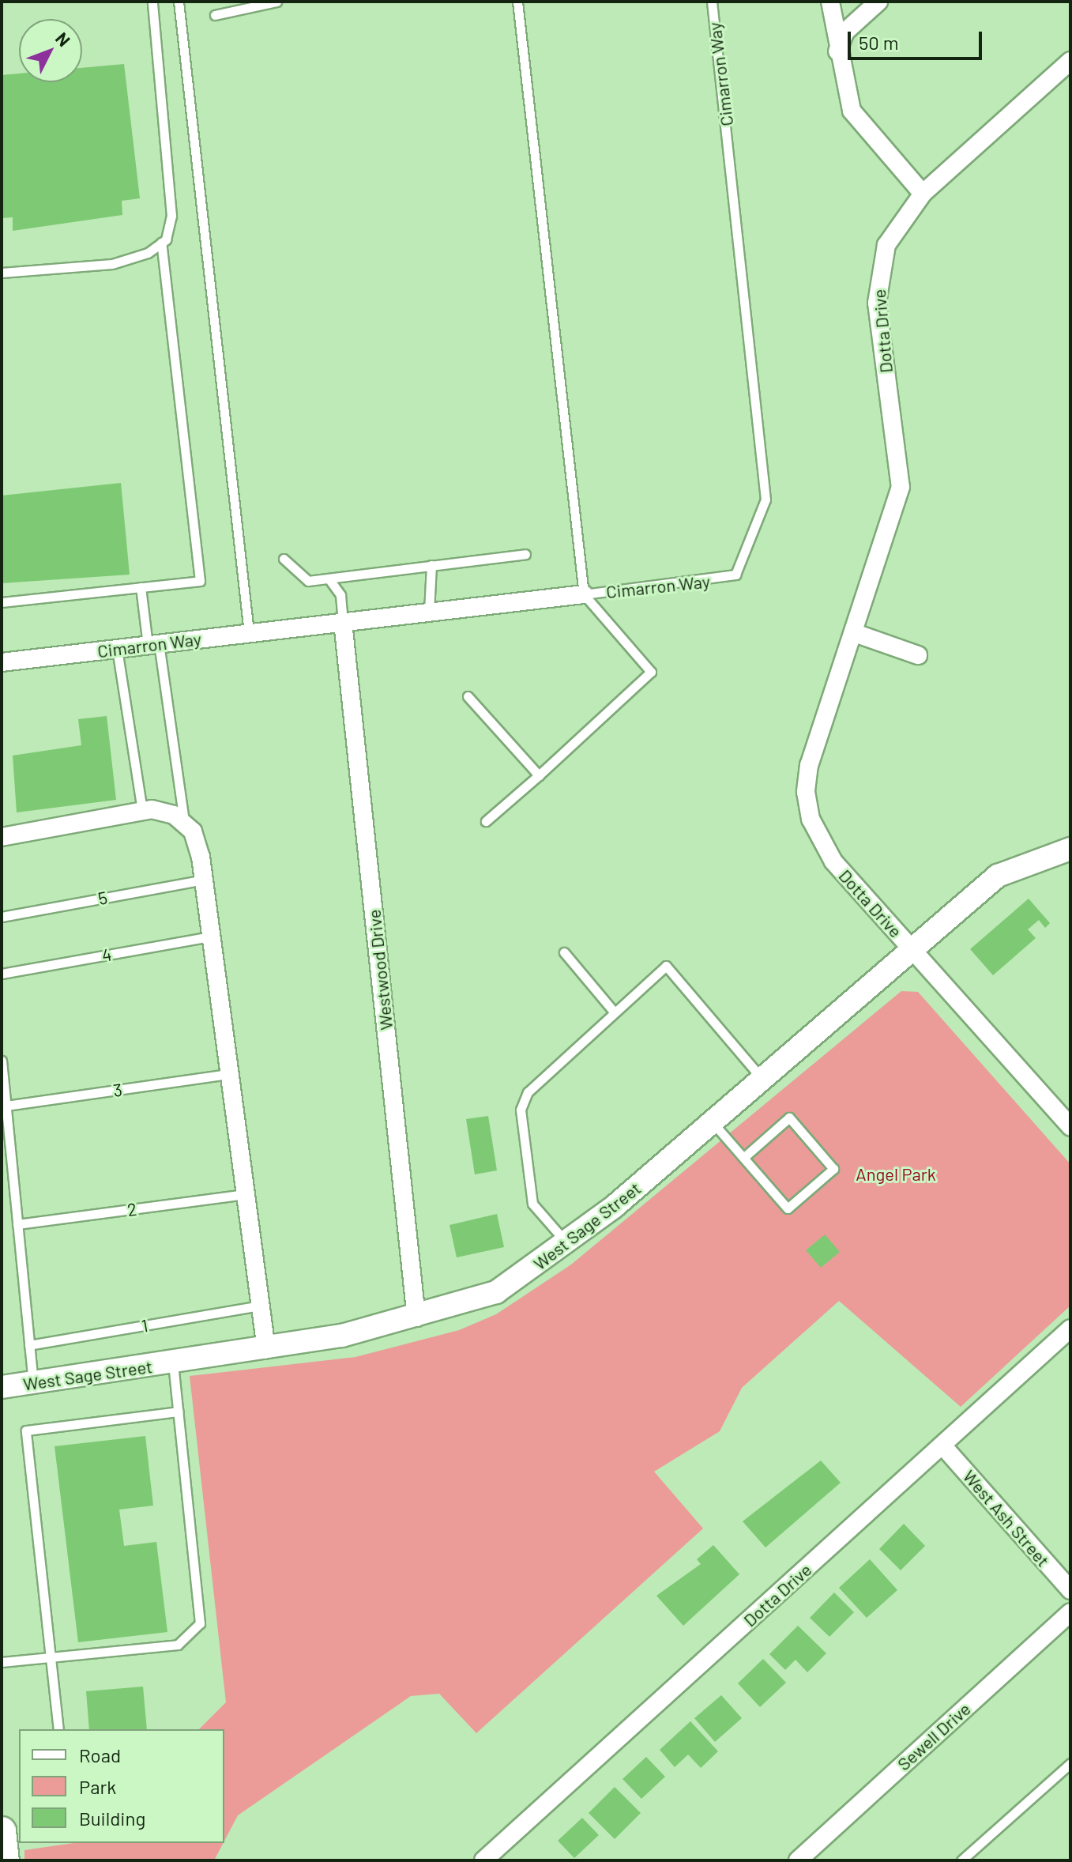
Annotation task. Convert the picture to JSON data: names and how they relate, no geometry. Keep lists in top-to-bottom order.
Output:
{
  "streets": {
    "street": [
      "Cimarron Way",
      "Dotta Drive",
      "Westwood Drive",
      "West Sage Street",
      "West Ash Street",
      "Sewell Drive"
    ],
    "lane": [
      "5",
      "4",
      "3",
      "2",
      "1"
    ]
  },
  "crossings": [
    ["Cimarron Way", "Westwood Drive"],
    ["Dotta Drive", "West Sage Street"],
    ["Dotta Drive", "West Ash Street"],
    ["Westwood Drive", "West Sage Street"]
  ],
  "parks": ["Angel Park"],
  "legend": ["Road", "Park", "Building"],
  "scale_bar": "50 m",
  "north": "top right"
}
